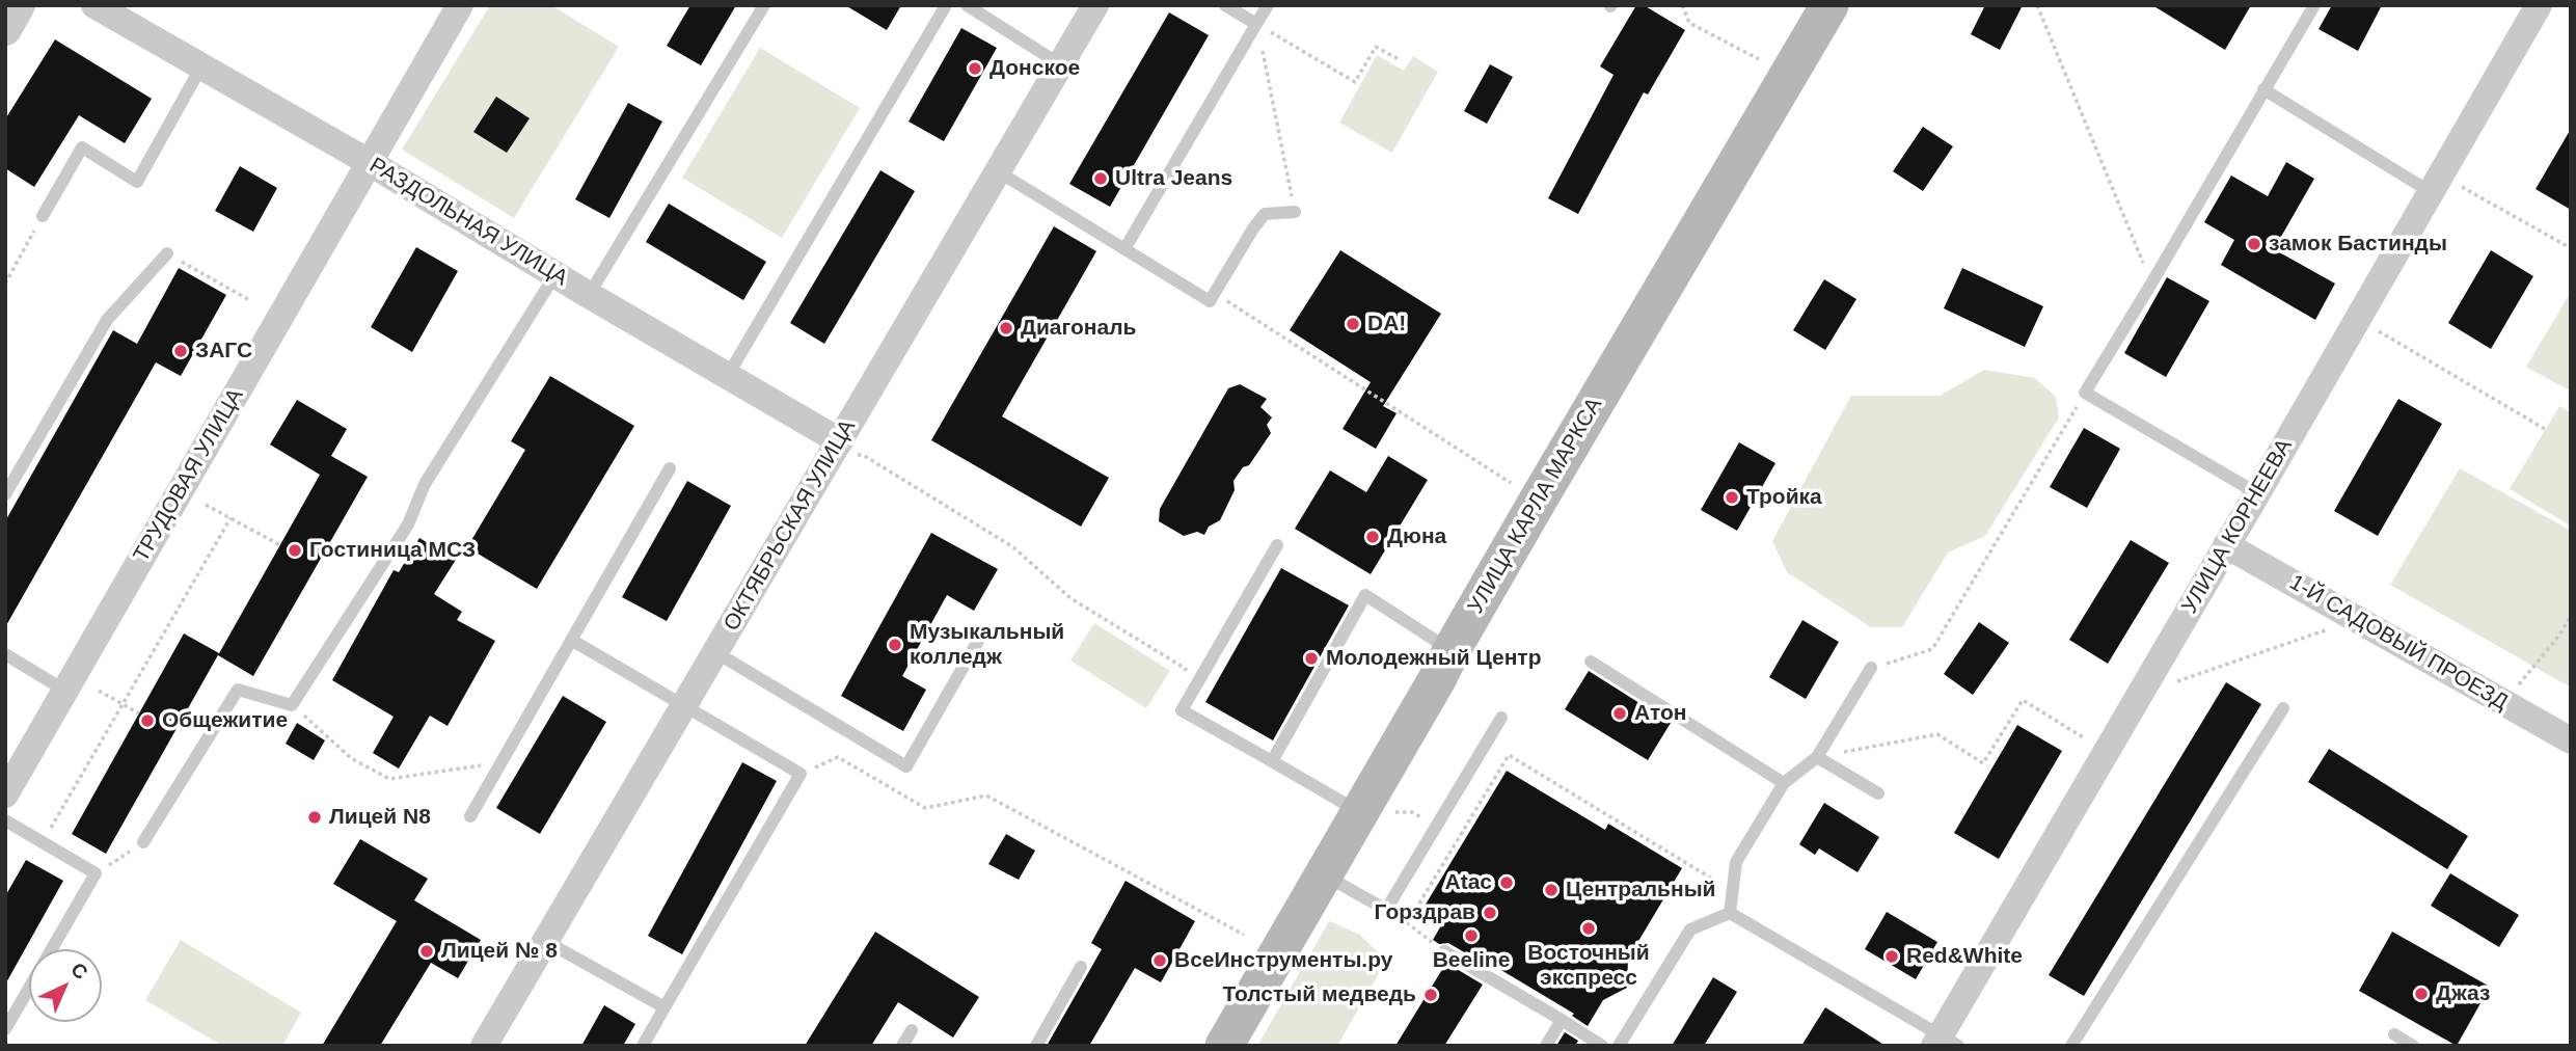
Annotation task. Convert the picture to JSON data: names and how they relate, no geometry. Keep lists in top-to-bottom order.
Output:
{
  "streets": {
    "main road": ["УЛИЦА КАРЛА МАРКСА"],
    "street": [
      "РАЗДОЛЬНАЯ УЛИЦА",
      "ТРУДОВАЯ УЛИЦА",
      "ОКТЯБРЬСКАЯ УЛИЦА",
      "УЛИЦА КОРНЕЕВА",
      "1-Й САДОВЫЙ ПРОЕЗД"
    ]
  },
  "crossings": [
    ["РАЗДОЛЬНАЯ УЛИЦА", "ТРУДОВАЯ УЛИЦА"],
    ["РАЗДОЛЬНАЯ УЛИЦА", "ОКТЯБРЬСКАЯ УЛИЦА"],
    ["УЛИЦА КОРНЕЕВА", "1-Й САДОВЫЙ ПРОЕЗД"]
  ],
  "places": [
    "Донское",
    "Ultra Jeans",
    "замок Бастинды",
    "DA!",
    "Диагональ",
    "ЗАГС",
    "Тройка",
    "Дюна",
    "Гостиница МСЗ",
    "Музыкальный колледж",
    "Молодежный Центр",
    "Атон",
    "Общежитие",
    "Лицей N8",
    "Atac",
    "Центральный",
    "Горздрав",
    "Восточный экспресс",
    "Beeline",
    "Лицей № 8",
    "Red&White",
    "ВсеИнструменты.ру",
    "Джаз",
    "Толстый медведь"
  ],
  "north": "top right"
}
